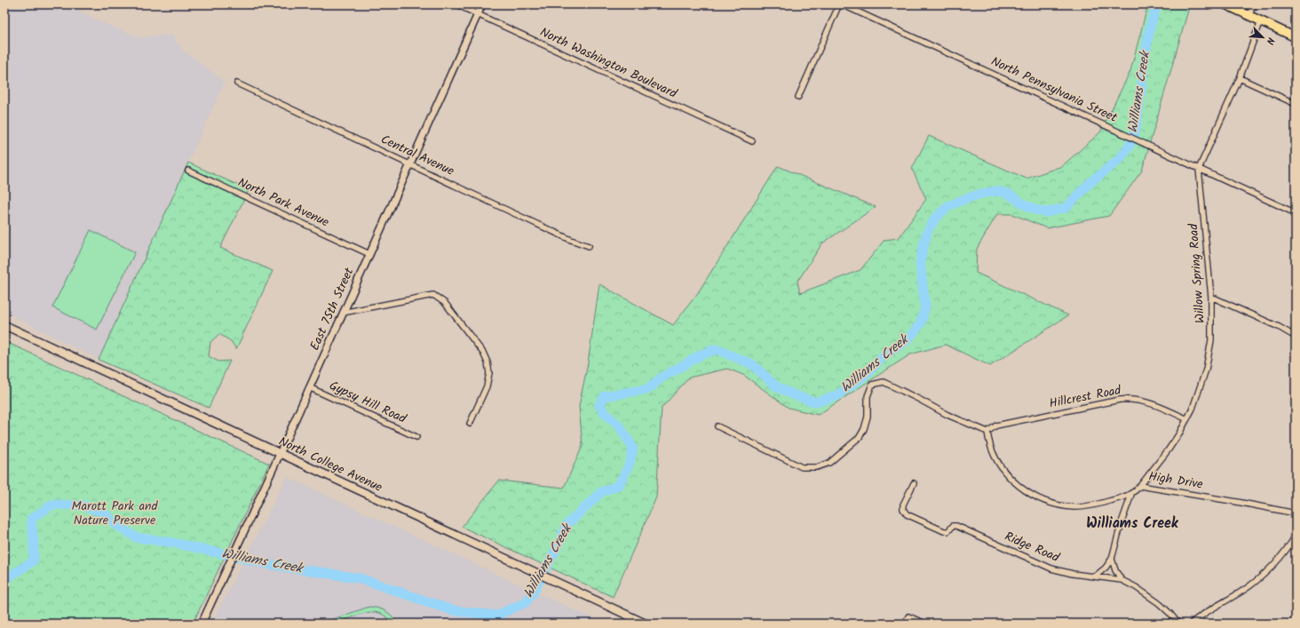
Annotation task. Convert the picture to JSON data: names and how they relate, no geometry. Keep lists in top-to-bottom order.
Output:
{
  "streets": {
    "main road": ["North College Avenue"],
    "street": [
      "North Washington Boulevard",
      "North Pennsylvania Street",
      "Central Avenue",
      "North Park Avenue",
      "Willow Spring Road",
      "East 75th Street",
      "Hillcrest Road",
      "Gypsy Hill Road",
      "High Drive",
      "Ridge Road"
    ]
  },
  "crossings": [
    ["North Washington Boulevard", "East 75th Street"],
    ["North Pennsylvania Street", "Willow Spring Road"],
    ["Central Avenue", "East 75th Street"],
    ["North Park Avenue", "East 75th Street"],
    ["Willow Spring Road", "Hillcrest Road"],
    ["Willow Spring Road", "High Drive"],
    ["East 75th Street", "Gypsy Hill Road"],
    ["East 75th Street", "North College Avenue"],
    ["Hillcrest Road", "High Drive"]
  ],
  "districts": ["Williams Creek"],
  "water": ["Williams Creek"],
  "parks": ["Marott Park and Nature Preserve"],
  "north": "bottom right"
}
